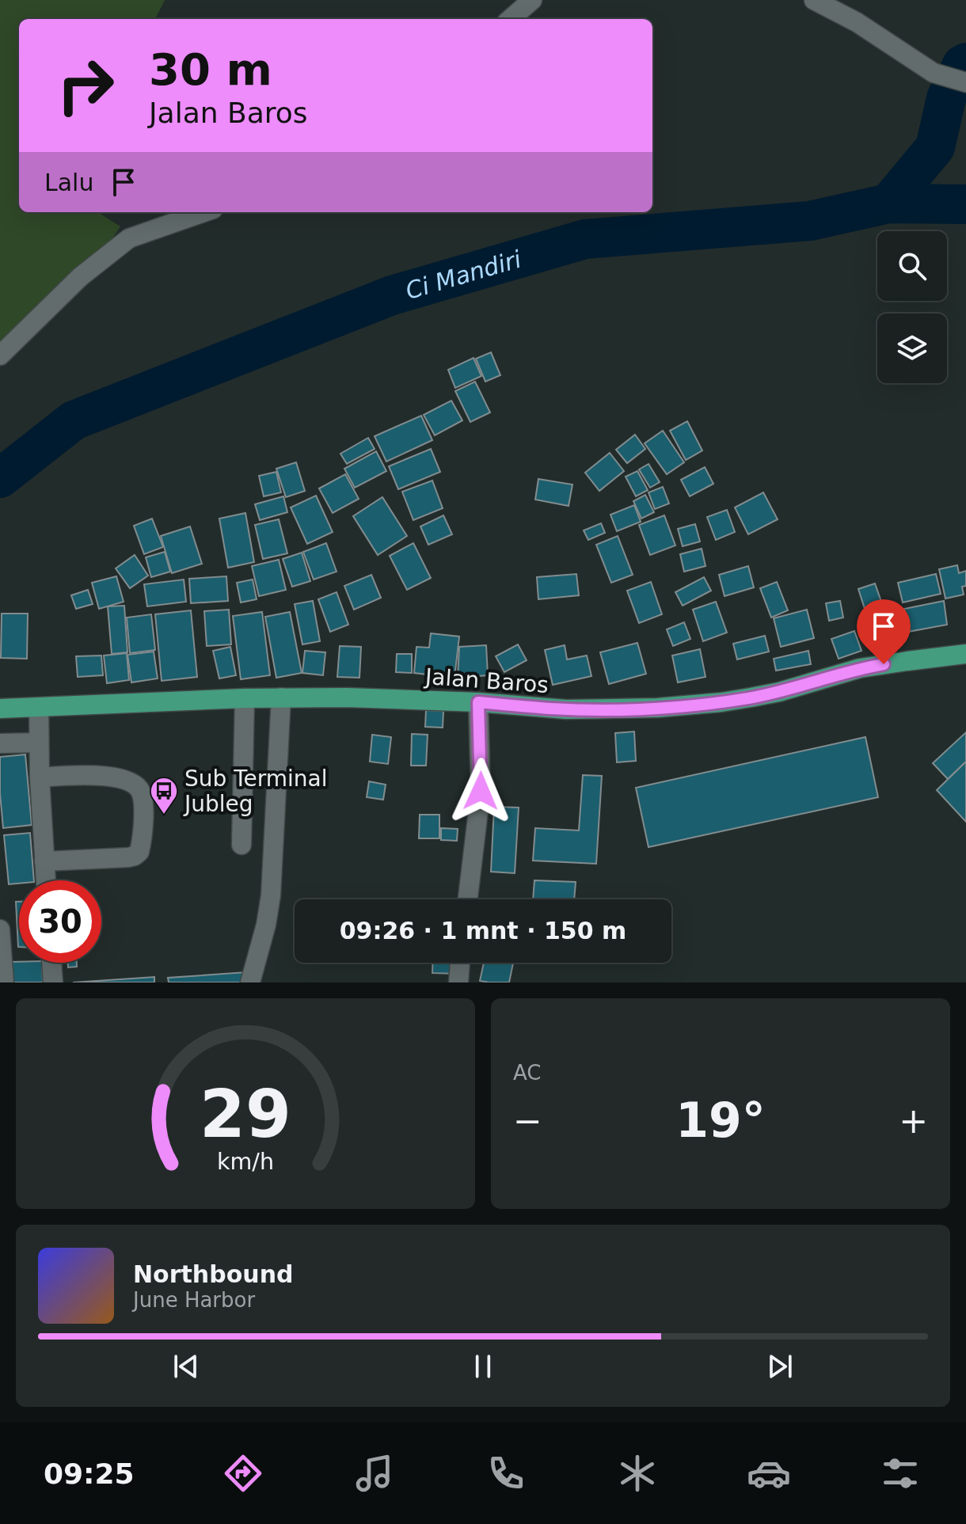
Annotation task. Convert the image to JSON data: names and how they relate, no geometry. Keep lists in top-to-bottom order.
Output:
{
  "streets": {
    "main road": ["Jalan Baros"]
  },
  "water": ["Ci Mandiri"],
  "places": {
    "bus stop": ["Sub Terminal Jubleg"]
  },
  "page": {
    "turn": ["30 m", "Jalan Baros"],
    "then": "Lalu",
    "limit": "30",
    "trip": "09:26 · 1 mnt · 150 m",
    "tile": "AC",
    "heat": ["−", "19°", "+"],
    "song": ["Northbound", "June Harbor"],
    "tabs": "09:25",
    "gauge": ["29", "km/h"]
  }
}
